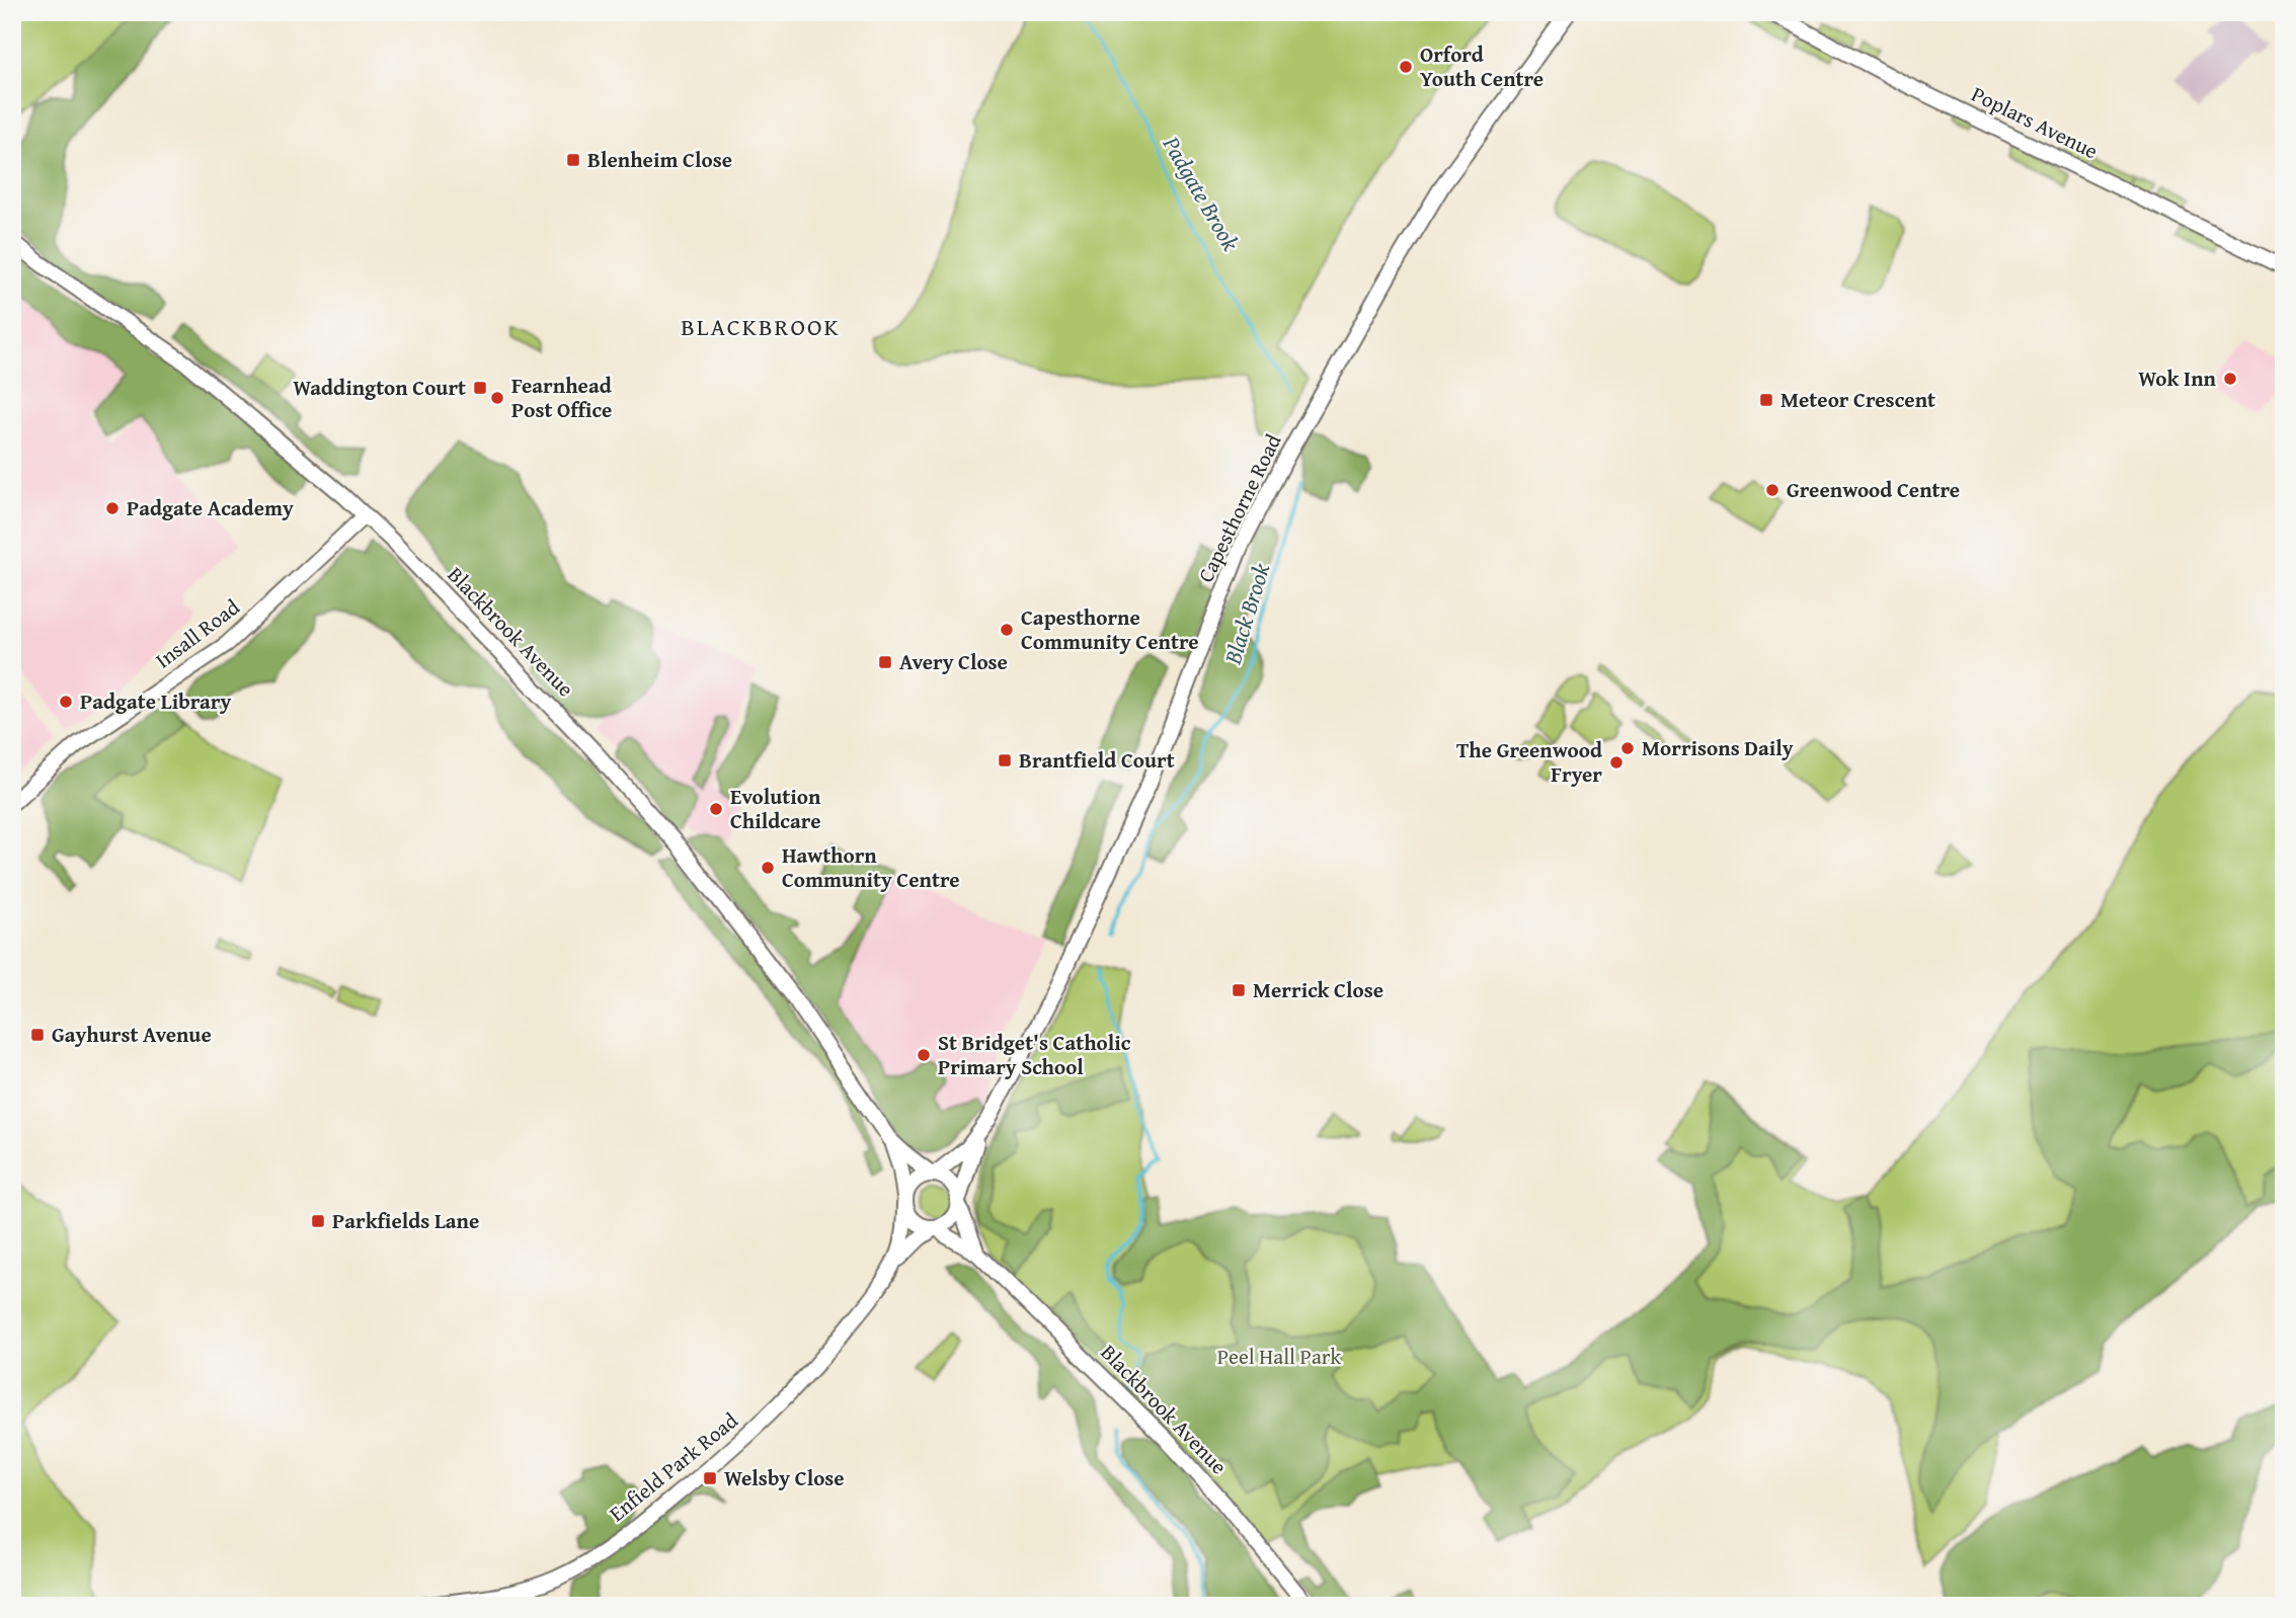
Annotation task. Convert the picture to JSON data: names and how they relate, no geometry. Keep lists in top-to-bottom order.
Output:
{
  "streets": {
    "street": [
      "Poplars Avenue",
      "Capesthorne Road",
      "Blackbrook Avenue",
      "Insall Road",
      "Enfield Park Road"
    ]
  },
  "crossings": [
    ["Capesthorne Road", "Blackbrook Avenue"],
    ["Capesthorne Road", "Enfield Park Road"],
    ["Blackbrook Avenue", "Insall Road"],
    ["Blackbrook Avenue", "Enfield Park Road"]
  ],
  "districts": ["BLACKBROOK"],
  "water": ["Padgate Brook", "Black Brook"],
  "parks": ["Peel Hall Park"],
  "places": {
    "other": [
      "Orford Youth Centre",
      "Wok Inn",
      "Fearnhead Post Office",
      "Greenwood Centre",
      "Padgate Academy",
      "Capesthorne Community Centre",
      "Padgate Library",
      "Morrisons Daily",
      "The Greenwood Fryer",
      "Evolution Childcare",
      "Hawthorn Community Centre",
      "St Bridget's Catholic Primary School"
    ],
    "transit": [
      "Blenheim Close",
      "Waddington Court",
      "Meteor Crescent",
      "Avery Close",
      "Brantfield Court",
      "Merrick Close",
      "Gayhurst Avenue",
      "Parkfields Lane",
      "Welsby Close"
    ]
  }
}
